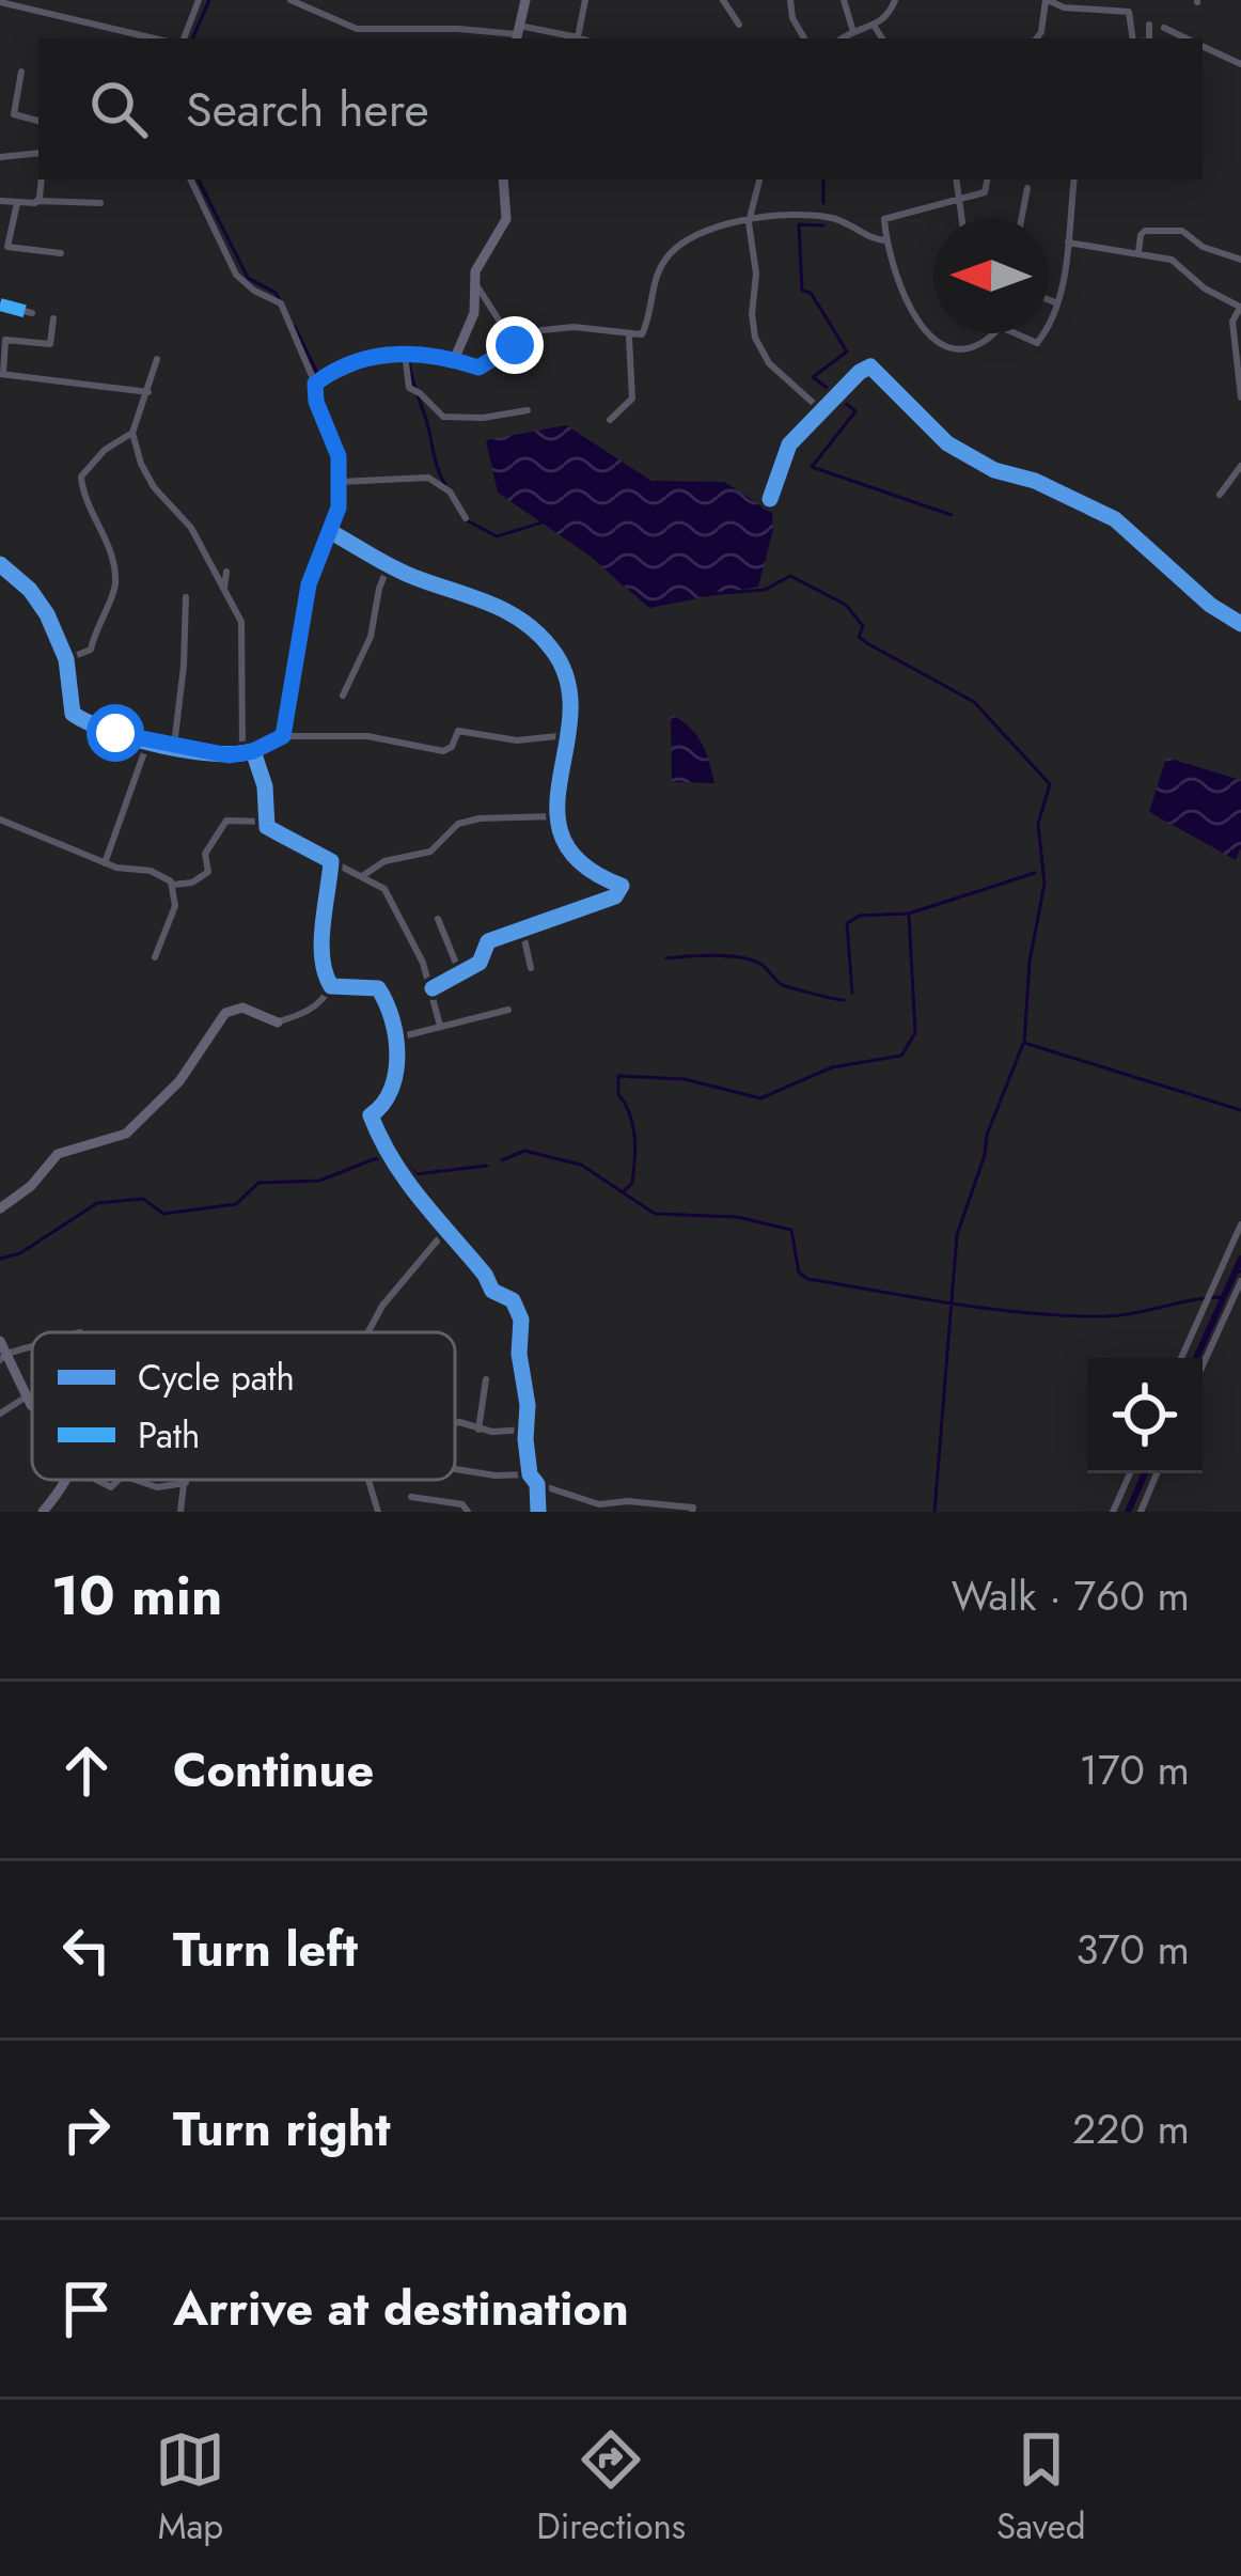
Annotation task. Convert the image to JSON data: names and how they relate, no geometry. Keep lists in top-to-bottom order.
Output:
{
  "legend": ["Cycle path", "Path"],
  "north": "left",
  "page": {
    "search": "Search here",
    "heading": ["10 min", "Walk · 760 m"],
    "list": [
      ["Continue", "170 m"],
      ["Turn left", "370 m"],
      ["Turn right", "220 m"],
      "Arrive at destination"
    ],
    "nav": ["Map", "Directions", "Saved"]
  }
}
